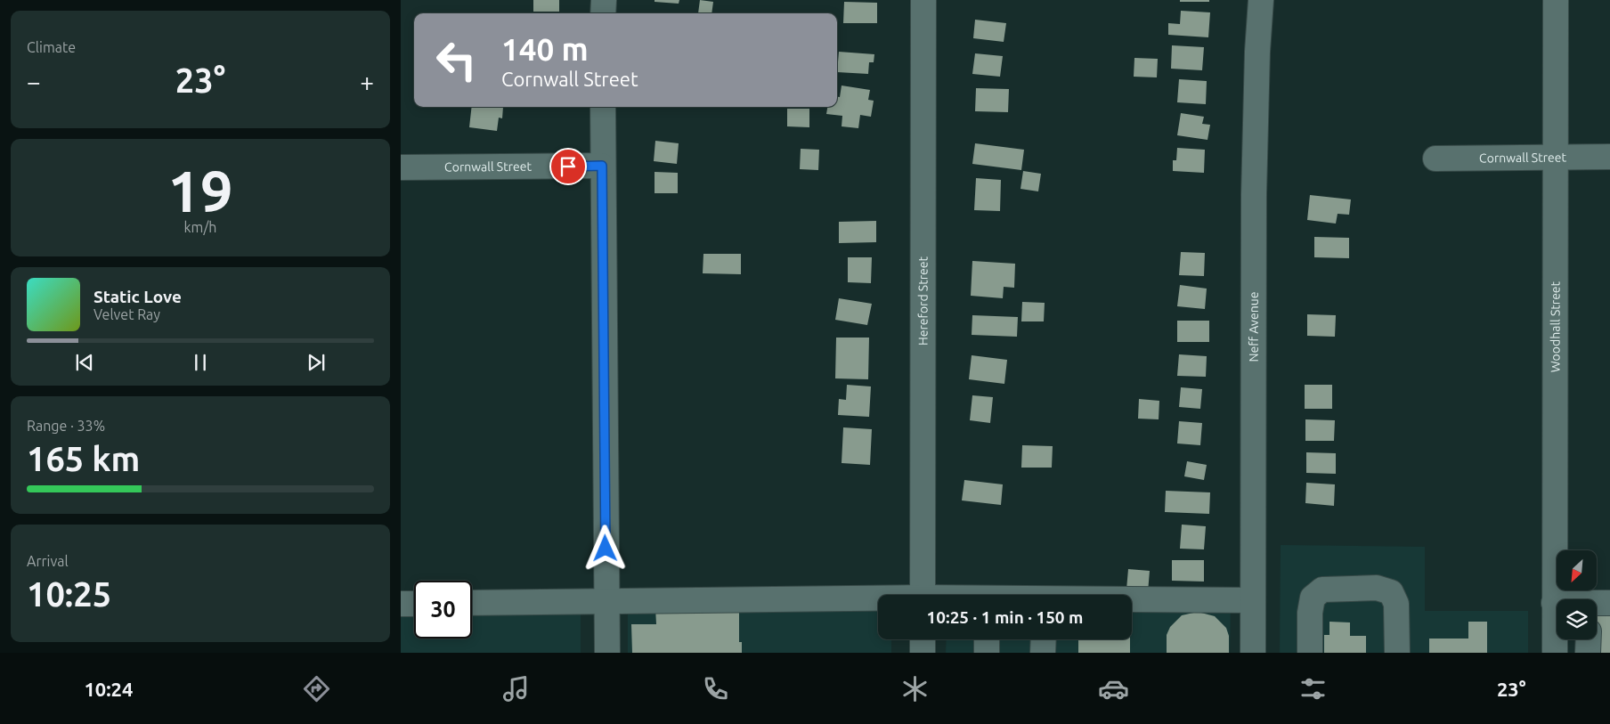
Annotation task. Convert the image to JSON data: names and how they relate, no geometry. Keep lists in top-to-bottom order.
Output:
{
  "streets": {
    "street": [
      "Cornwall Street",
      "Hereford Street",
      "Neff Avenue",
      "Woodhall Street"
    ]
  },
  "crossings": [
    ["Cornwall Street", "Woodhall Street"]
  ],
  "north": "bottom left",
  "page": {
    "tile": [
      "Climate",
      ["19", "km/h"],
      ["Range · 33%", "165 km"],
      ["Arrival", "10:25"]
    ],
    "turn": ["140 m", "Cornwall Street"],
    "heat": ["−", "23°", "+"],
    "song": ["Static Love", "Velvet Ray"],
    "limit": "30",
    "trip": "10:25 · 1 min · 150 m",
    "tabs": ["10:24", "23°"]
  }
}
